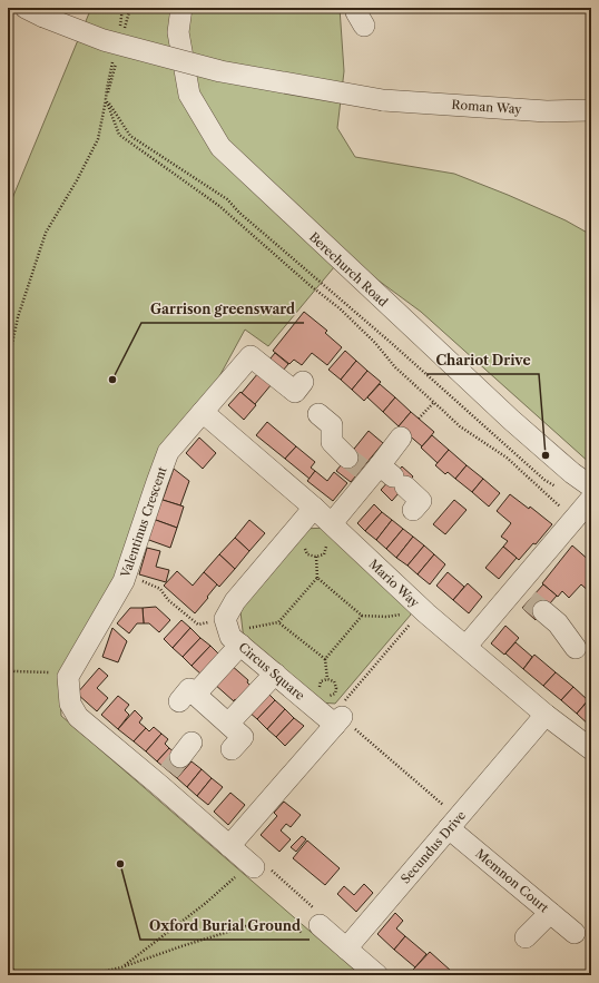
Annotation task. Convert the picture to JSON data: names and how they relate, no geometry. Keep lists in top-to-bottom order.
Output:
{
  "streets": {
    "street": [
      "Roman Way",
      "Berechurch Road",
      "Valentinus Crescent",
      "Mario Way",
      "Circus Square",
      "Secundus Drive",
      "Memnon Court"
    ]
  },
  "crossings": [
    ["Valentinus Crescent", "Mario Way"],
    ["Mario Way", "Secundus Drive"],
    ["Secundus Drive", "Memnon Court"]
  ],
  "places": ["Garrison greensward", "Chariot Drive", "Oxford Burial Ground"]
}
